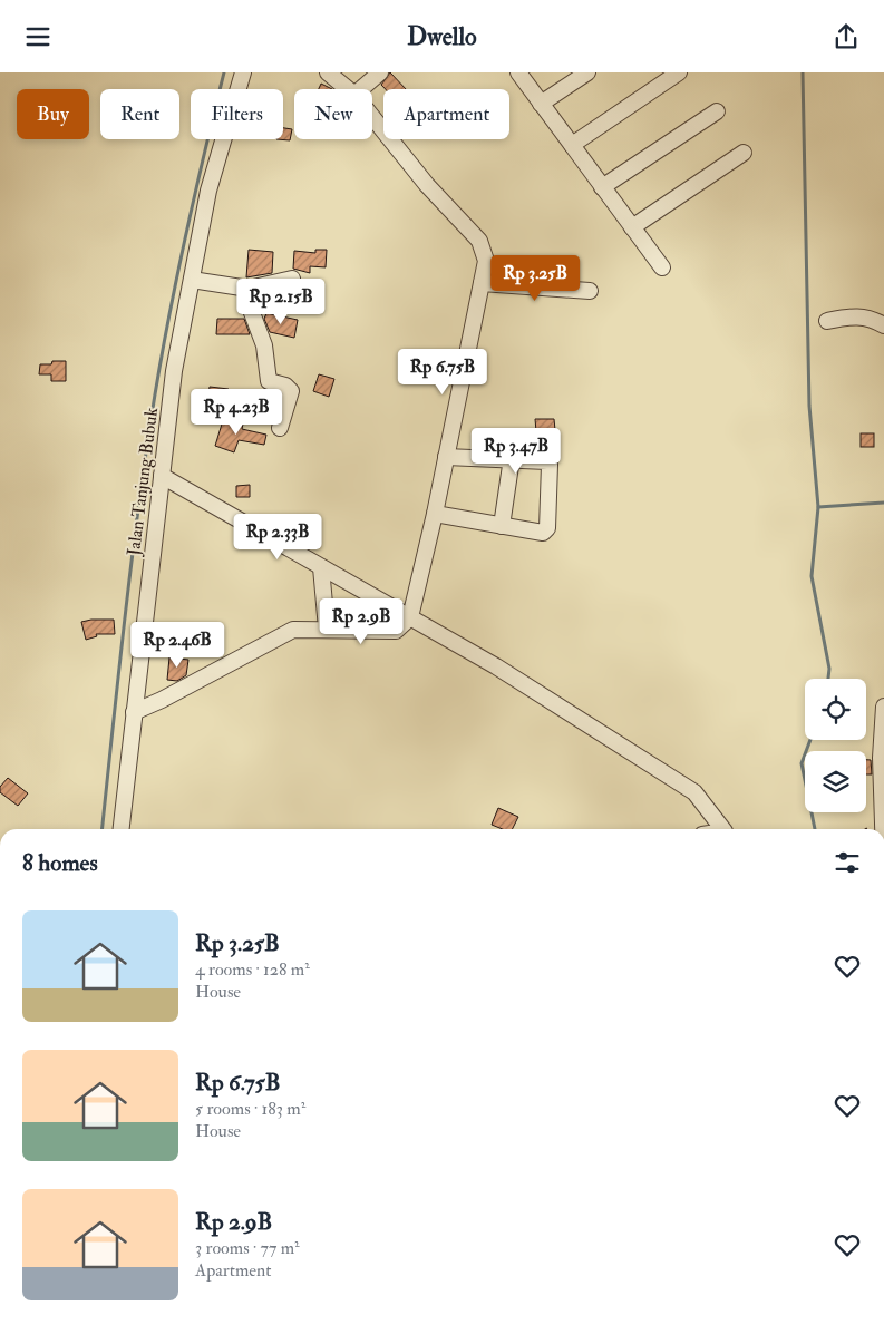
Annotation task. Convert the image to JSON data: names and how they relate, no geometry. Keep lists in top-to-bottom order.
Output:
{
  "streets": {
    "street": ["Jalan Tanjung Bubuk"]
  },
  "page": {
    "header": "Dwello",
    "chip": [
      "Buy",
      "Rent",
      "Filters",
      "New",
      "Apartment"
    ],
    "price": [
      "Rp 3.25B",
      "Rp 2.15B",
      "Rp 6.75B",
      "Rp 4.23B",
      "Rp 3.47B",
      "Rp 2.33B",
      "Rp 2.9B",
      "Rp 2.46B"
    ],
    "heading": "8 homes",
    "list": [
      {
        "name": "Rp 3.25B",
        "note": "4 rooms · 128 m² · House"
      },
      {
        "name": "Rp 6.75B",
        "note": "5 rooms · 183 m² · House"
      },
      {
        "name": "Rp 2.9B",
        "note": "3 rooms · 77 m² · Apartment"
      }
    ]
  }
}
